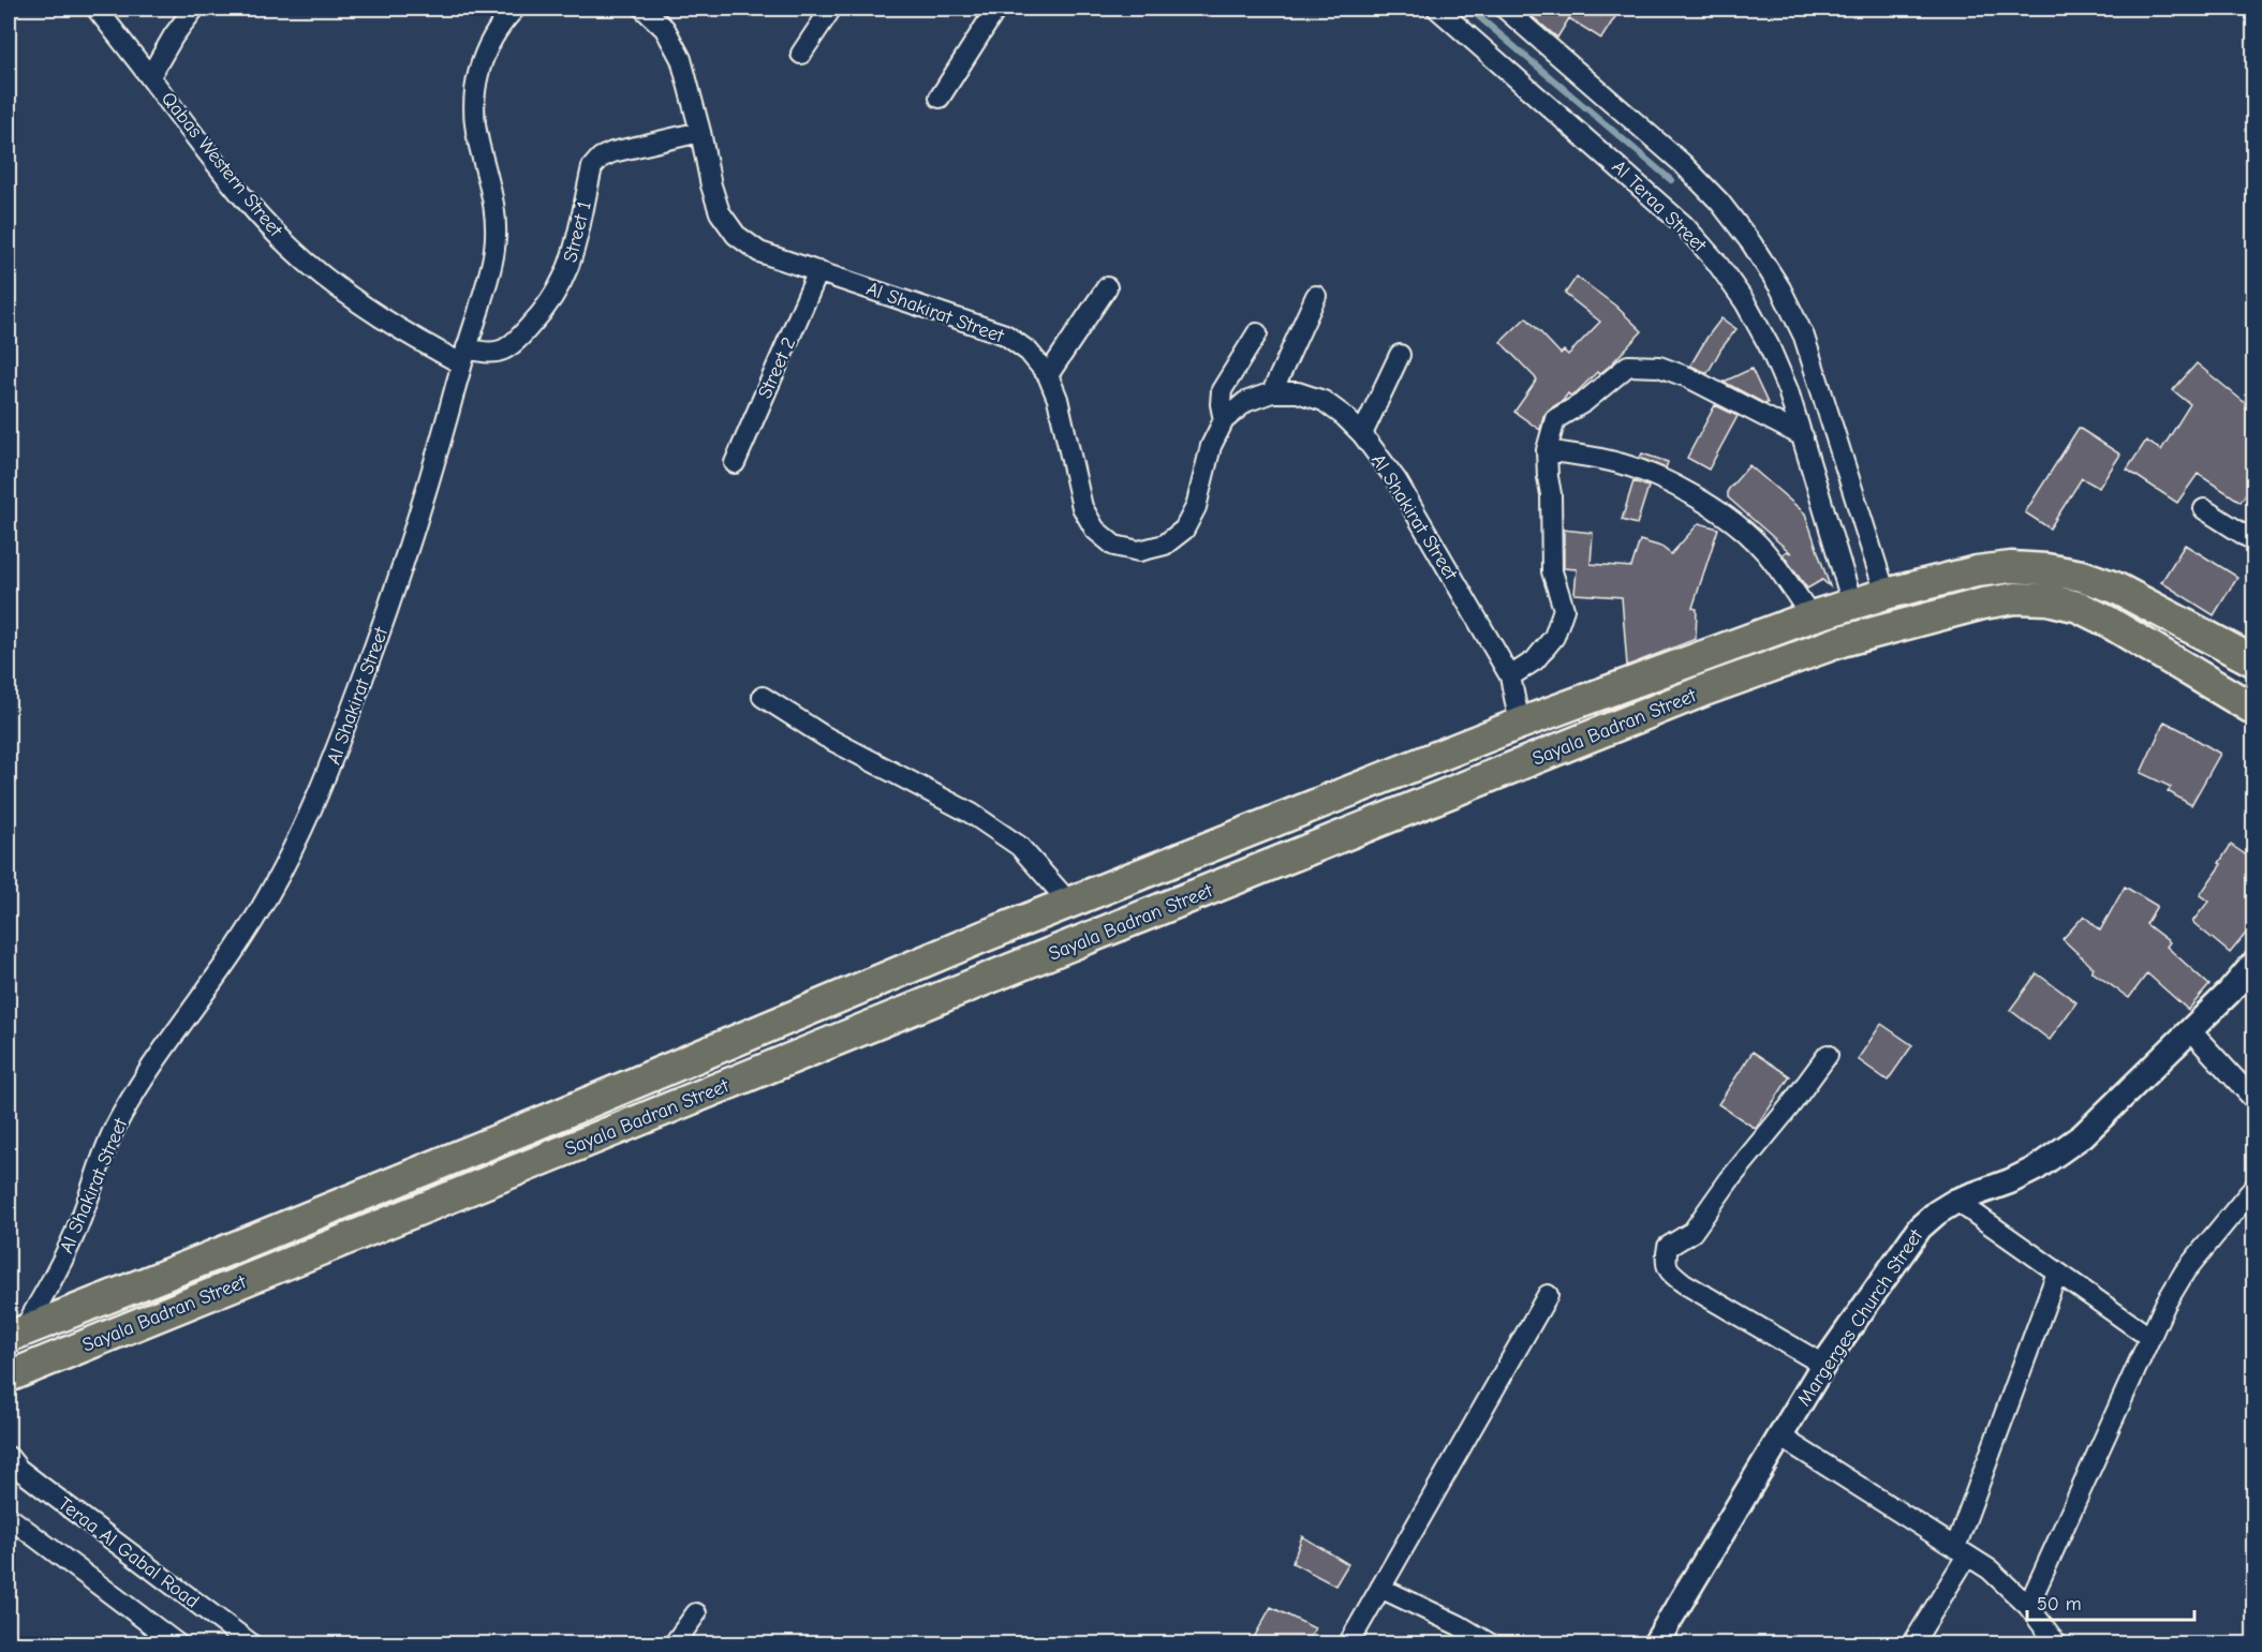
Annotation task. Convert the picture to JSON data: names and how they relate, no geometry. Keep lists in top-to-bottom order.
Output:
{
  "streets": {
    "main road": ["Sayala Badran Street"],
    "street": [
      "Qabas Western Street",
      "Al Teraa Street",
      "Street 1",
      "Al Shakirat Street",
      "Street 2",
      "Margerges Church Street",
      "Teraa Al Gabal Road"
    ]
  },
  "crossings": [
    ["Qabas Western Street", "Street 1"],
    ["Qabas Western Street", "Al Shakirat Street"],
    ["Al Teraa Street", "Sayala Badran Street"],
    ["Street 1", "Al Shakirat Street"],
    ["Al Shakirat Street", "Street 2"],
    ["Al Shakirat Street", "Sayala Badran Street"]
  ],
  "scale_bar": "50 m"
}
